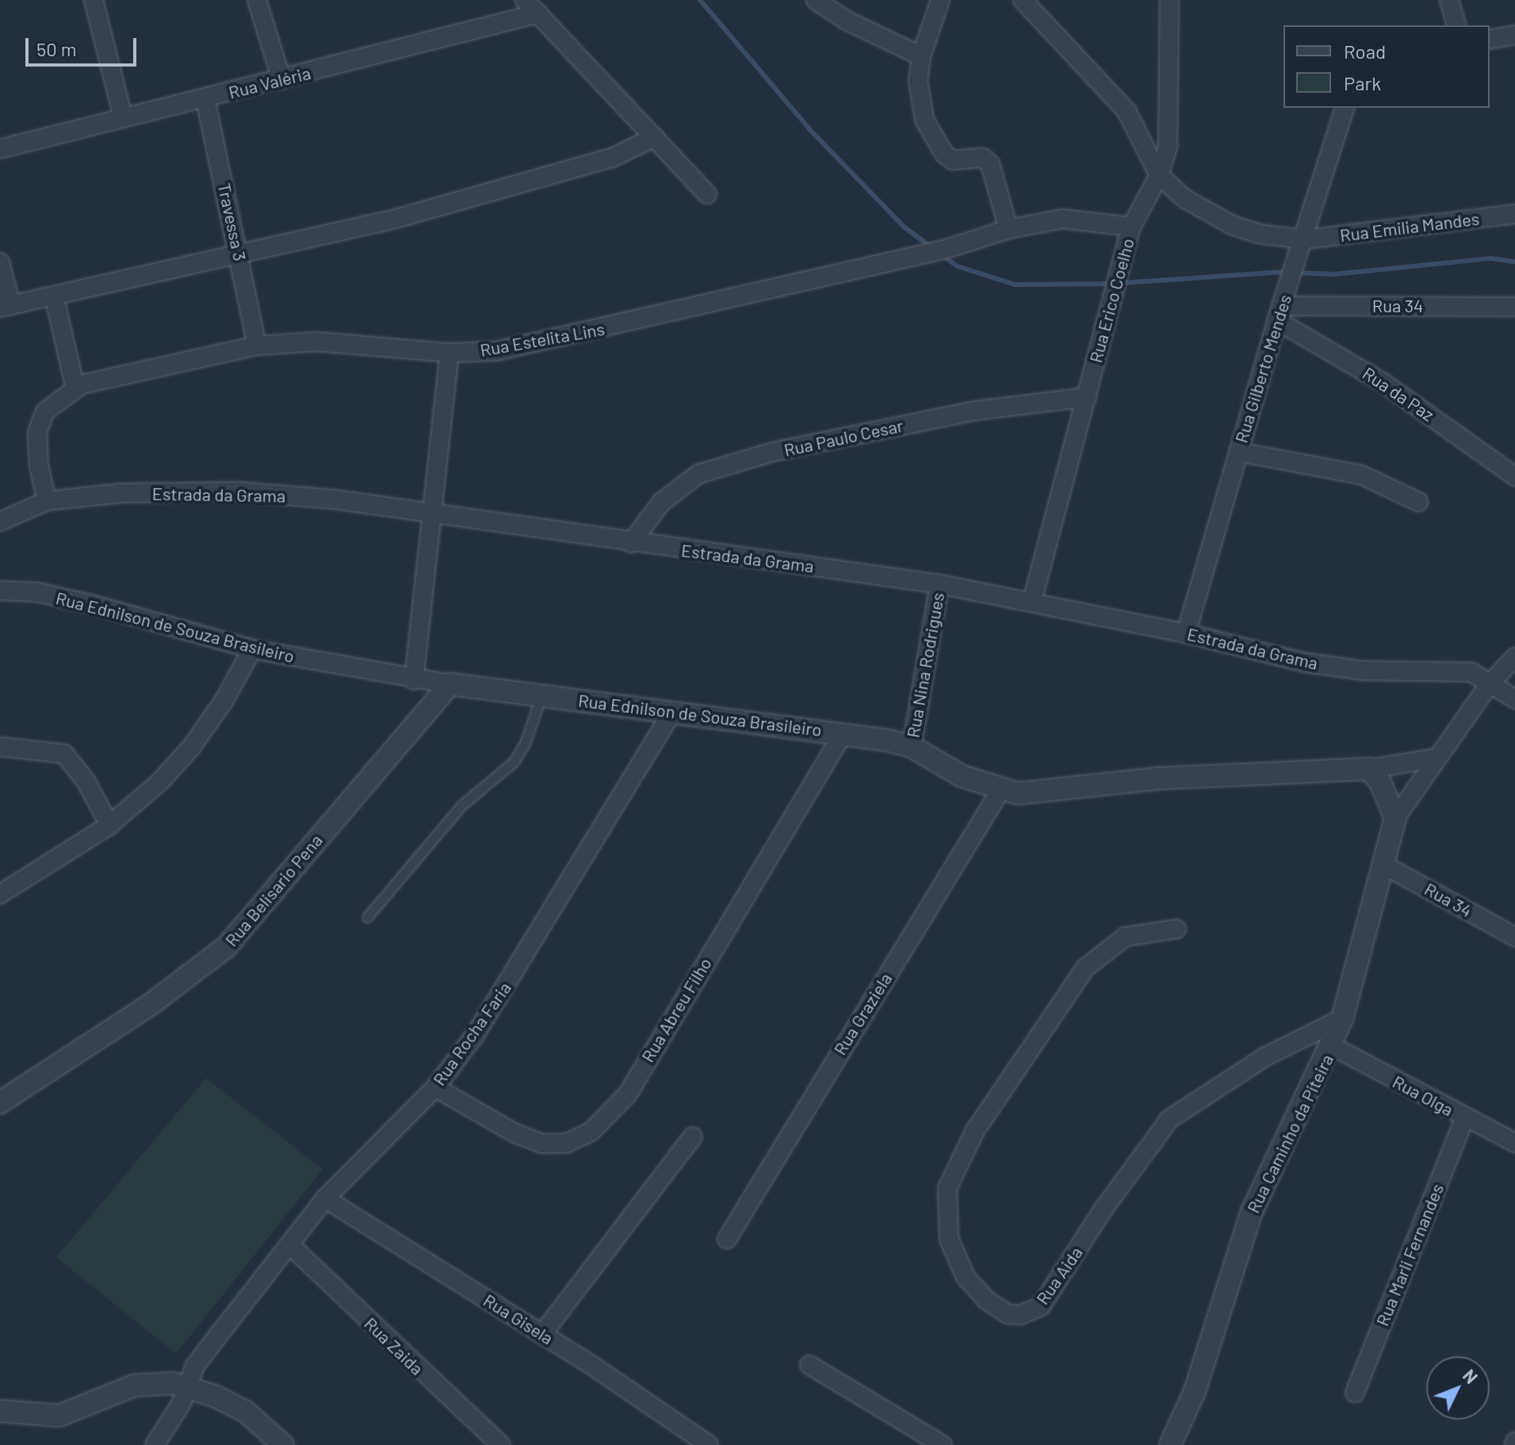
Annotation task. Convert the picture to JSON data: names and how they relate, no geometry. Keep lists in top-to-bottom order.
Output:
{
  "streets": {
    "street": [
      "Rua Valéria",
      "Travessa 3",
      "Rua Emilia Mandes",
      "Rua Erico Coelho",
      "Rua 34",
      "Rua Estelita Lins",
      "Rua Gilberto Mendes",
      "Rua da Paz",
      "Rua Paulo Cesar",
      "Estrada da Grama",
      "Rua Ednilson de Souza Brasileiro",
      "Rua Nina Rodrigues",
      "Rua Belisario Pena",
      "Rua Abreu Filho",
      "Rua Graziela",
      "Rua Rocha Faria",
      "Rua Olga",
      "Rua Caminho da Piteira",
      "Rua Marli Fernandes",
      "Rua Aida",
      "Rua Gisela",
      "Rua Zaida"
    ]
  },
  "crossings": [
    ["Rua Valéria", "Travessa 3"],
    ["Travessa 3", "Rua Estelita Lins"],
    ["Rua Emilia Mandes", "Rua Erico Coelho"],
    ["Rua Emilia Mandes", "Rua Gilberto Mendes"],
    ["Rua Erico Coelho", "Rua Estelita Lins"],
    ["Rua Erico Coelho", "Rua Paulo Cesar"],
    ["Rua Erico Coelho", "Estrada da Grama"],
    ["Rua 34", "Rua Gilberto Mendes"],
    ["Rua 34", "Rua da Paz"],
    ["Rua 34", "Rua Caminho da Piteira"],
    ["Rua Estelita Lins", "Estrada da Grama"],
    ["Rua Gilberto Mendes", "Rua da Paz"],
    ["Rua Gilberto Mendes", "Estrada da Grama"],
    ["Rua Paulo Cesar", "Estrada da Grama"],
    ["Estrada da Grama", "Rua Nina Rodrigues"],
    ["Estrada da Grama", "Rua Caminho da Piteira"],
    ["Rua Ednilson de Souza Brasileiro", "Rua Nina Rodrigues"],
    ["Rua Ednilson de Souza Brasileiro", "Rua Belisario Pena"],
    ["Rua Ednilson de Souza Brasileiro", "Rua Abreu Filho"],
    ["Rua Ednilson de Souza Brasileiro", "Rua Graziela"],
    ["Rua Ednilson de Souza Brasileiro", "Rua Rocha Faria"],
    ["Rua Abreu Filho", "Rua Rocha Faria"],
    ["Rua Rocha Faria", "Rua Gisela"],
    ["Rua Rocha Faria", "Rua Zaida"],
    ["Rua Olga", "Rua Caminho da Piteira"],
    ["Rua Olga", "Rua Marli Fernandes"],
    ["Rua Caminho da Piteira", "Rua Aida"]
  ],
  "legend": ["Road", "Park"],
  "scale_bar": "50 m",
  "north": "top right"
}
